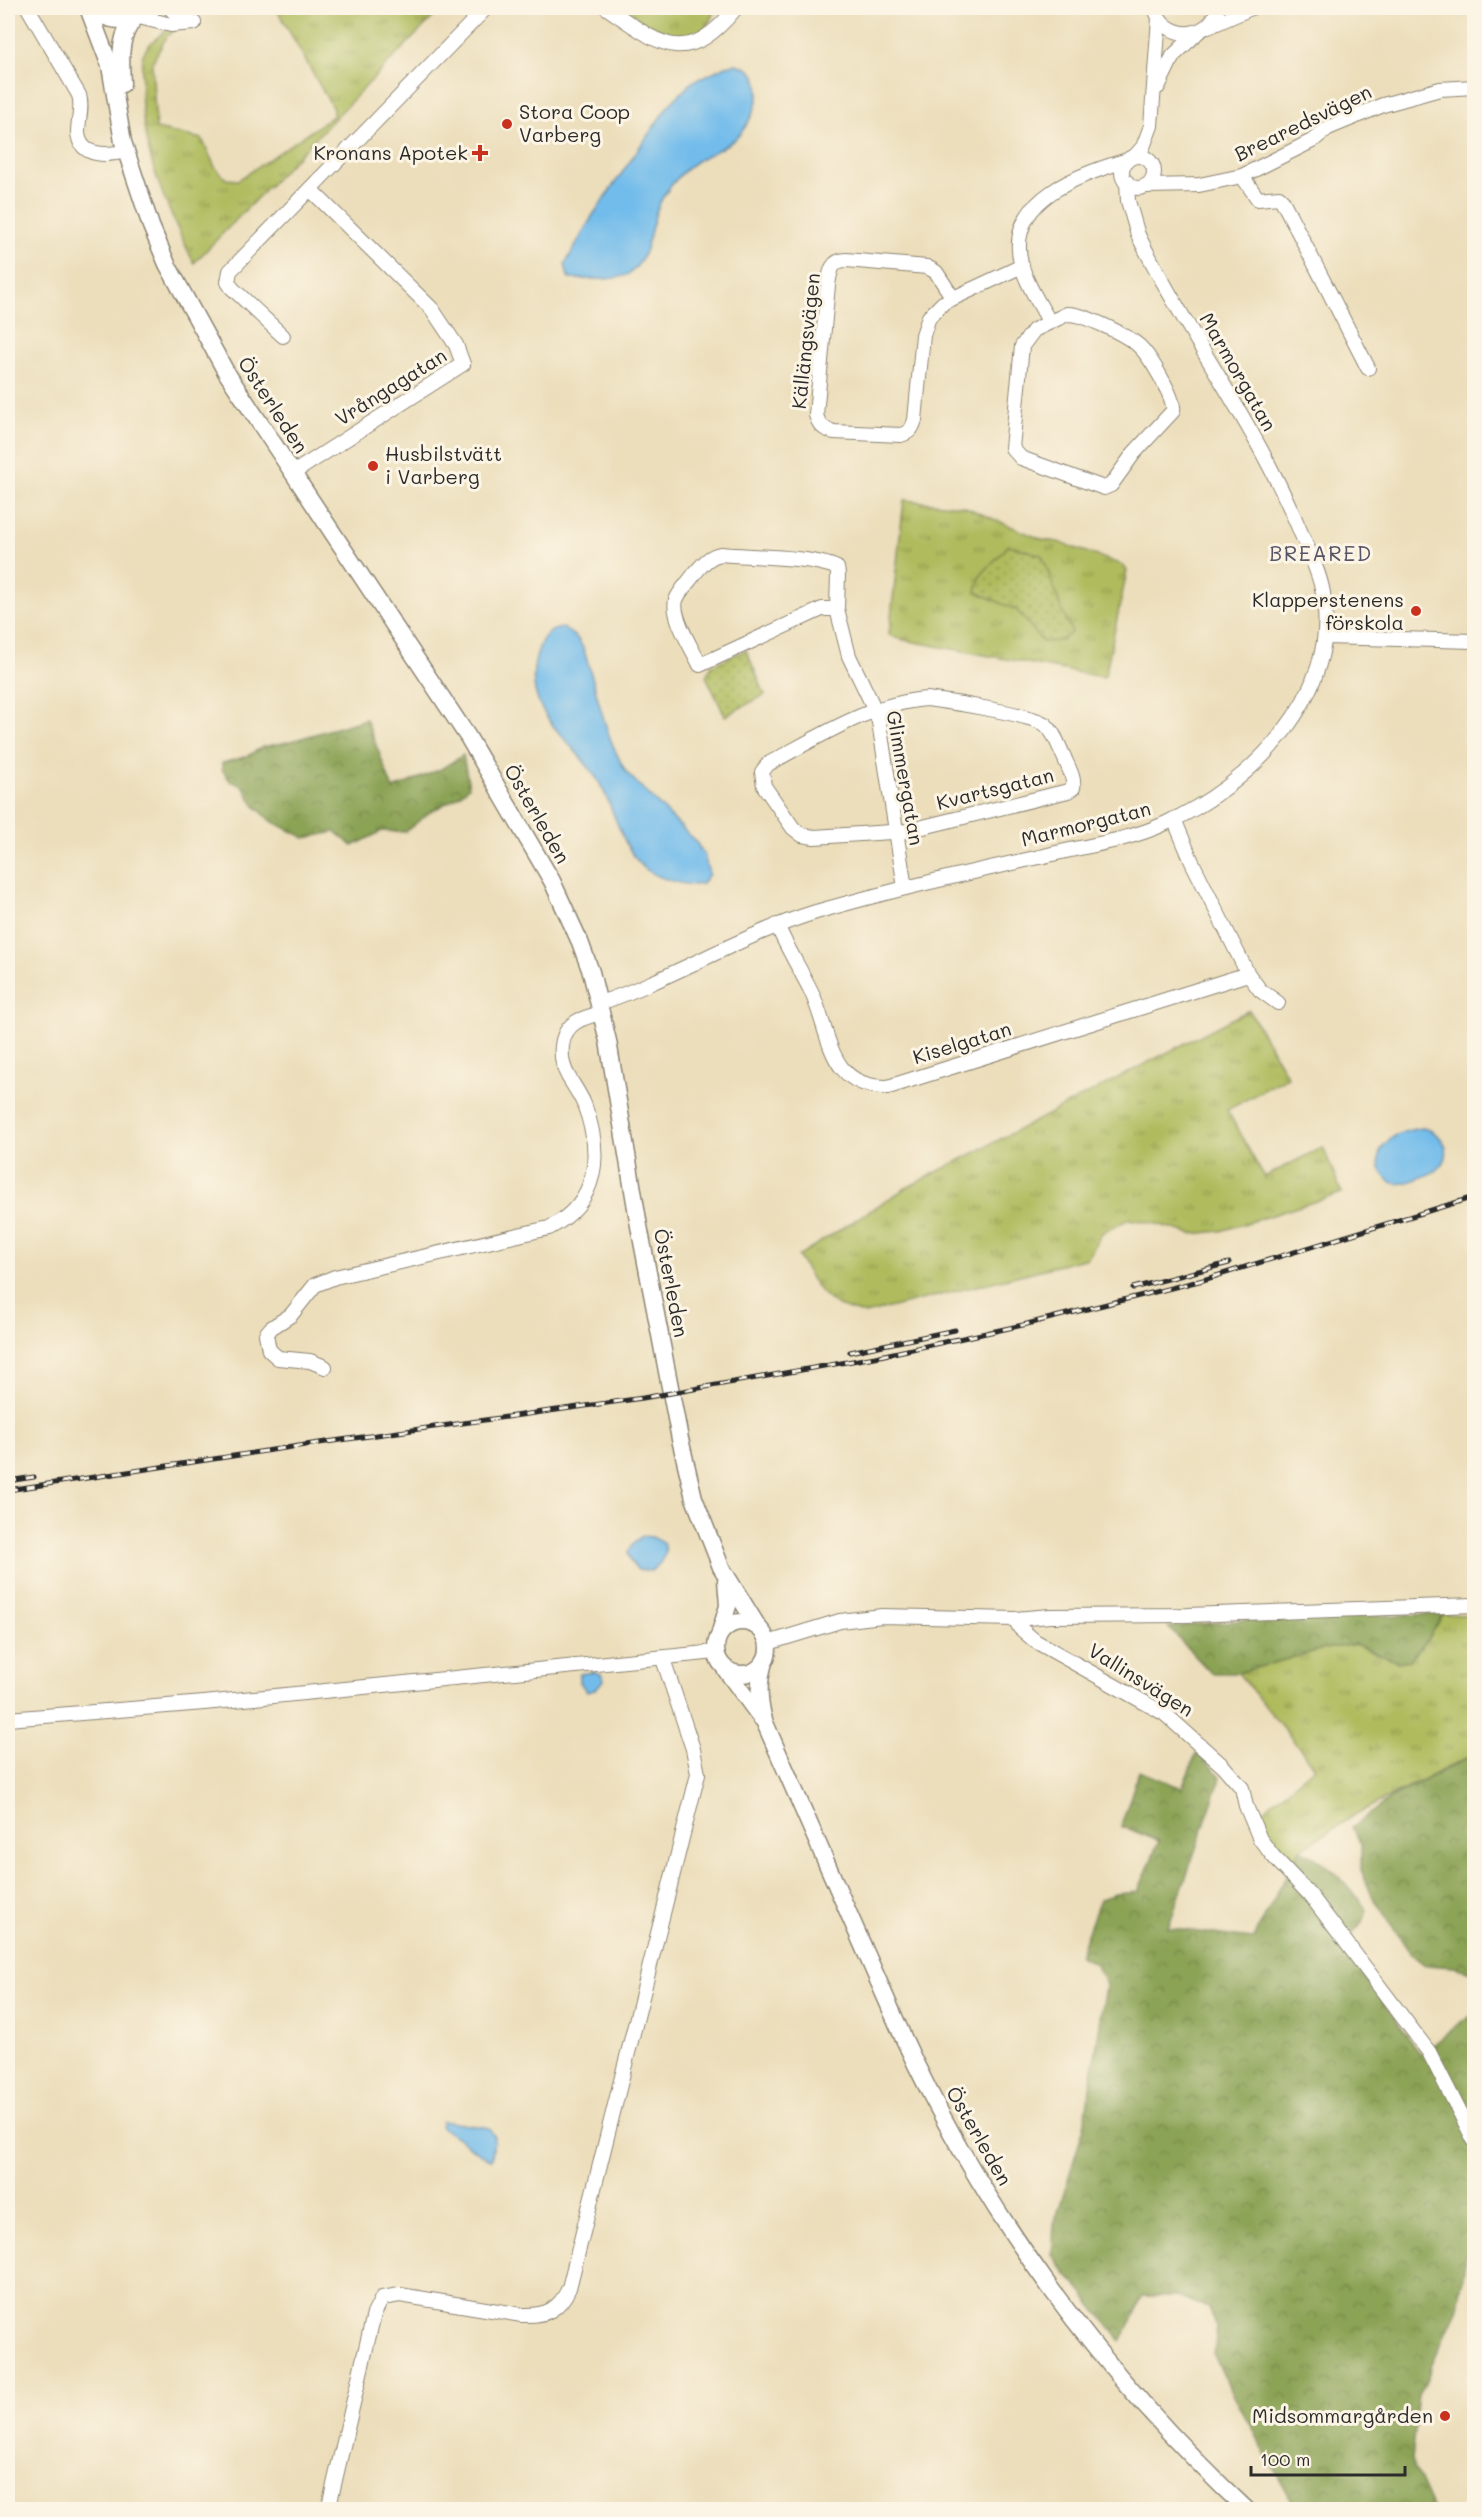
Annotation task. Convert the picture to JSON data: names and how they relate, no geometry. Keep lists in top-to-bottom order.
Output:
{
  "streets": {
    "main road": ["Österleden"],
    "street": [
      "Brearedsvägen",
      "Källängsvägen",
      "Marmorgatan",
      "Vrångagatan",
      "Glimmergatan",
      "Kvartsgatan",
      "Kiselgatan",
      "Vallinsvägen"
    ]
  },
  "crossings": [
    ["Brearedsvägen", "Marmorgatan"],
    ["Marmorgatan", "Österleden"],
    ["Marmorgatan", "Glimmergatan"],
    ["Marmorgatan", "Kiselgatan"],
    ["Vrångagatan", "Österleden"],
    ["Glimmergatan", "Kvartsgatan"]
  ],
  "districts": ["BREARED"],
  "places": {
    "other": [
      "Stora Coop Varberg",
      "Husbilstvätt i Varberg",
      "Klapperstenens förskola",
      "Midsommargården"
    ],
    "health": ["Kronans Apotek"]
  },
  "scale_bar": "100 m"
}
